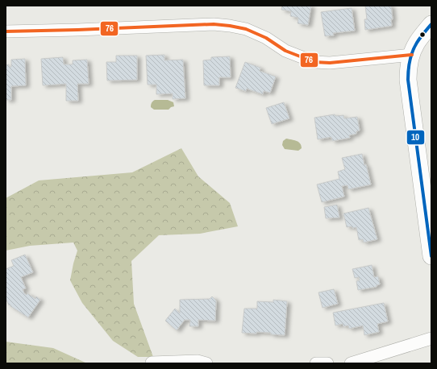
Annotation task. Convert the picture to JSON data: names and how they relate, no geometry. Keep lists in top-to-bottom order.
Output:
{
  "lines": ["transit line 10", "transit line 76"]
}
